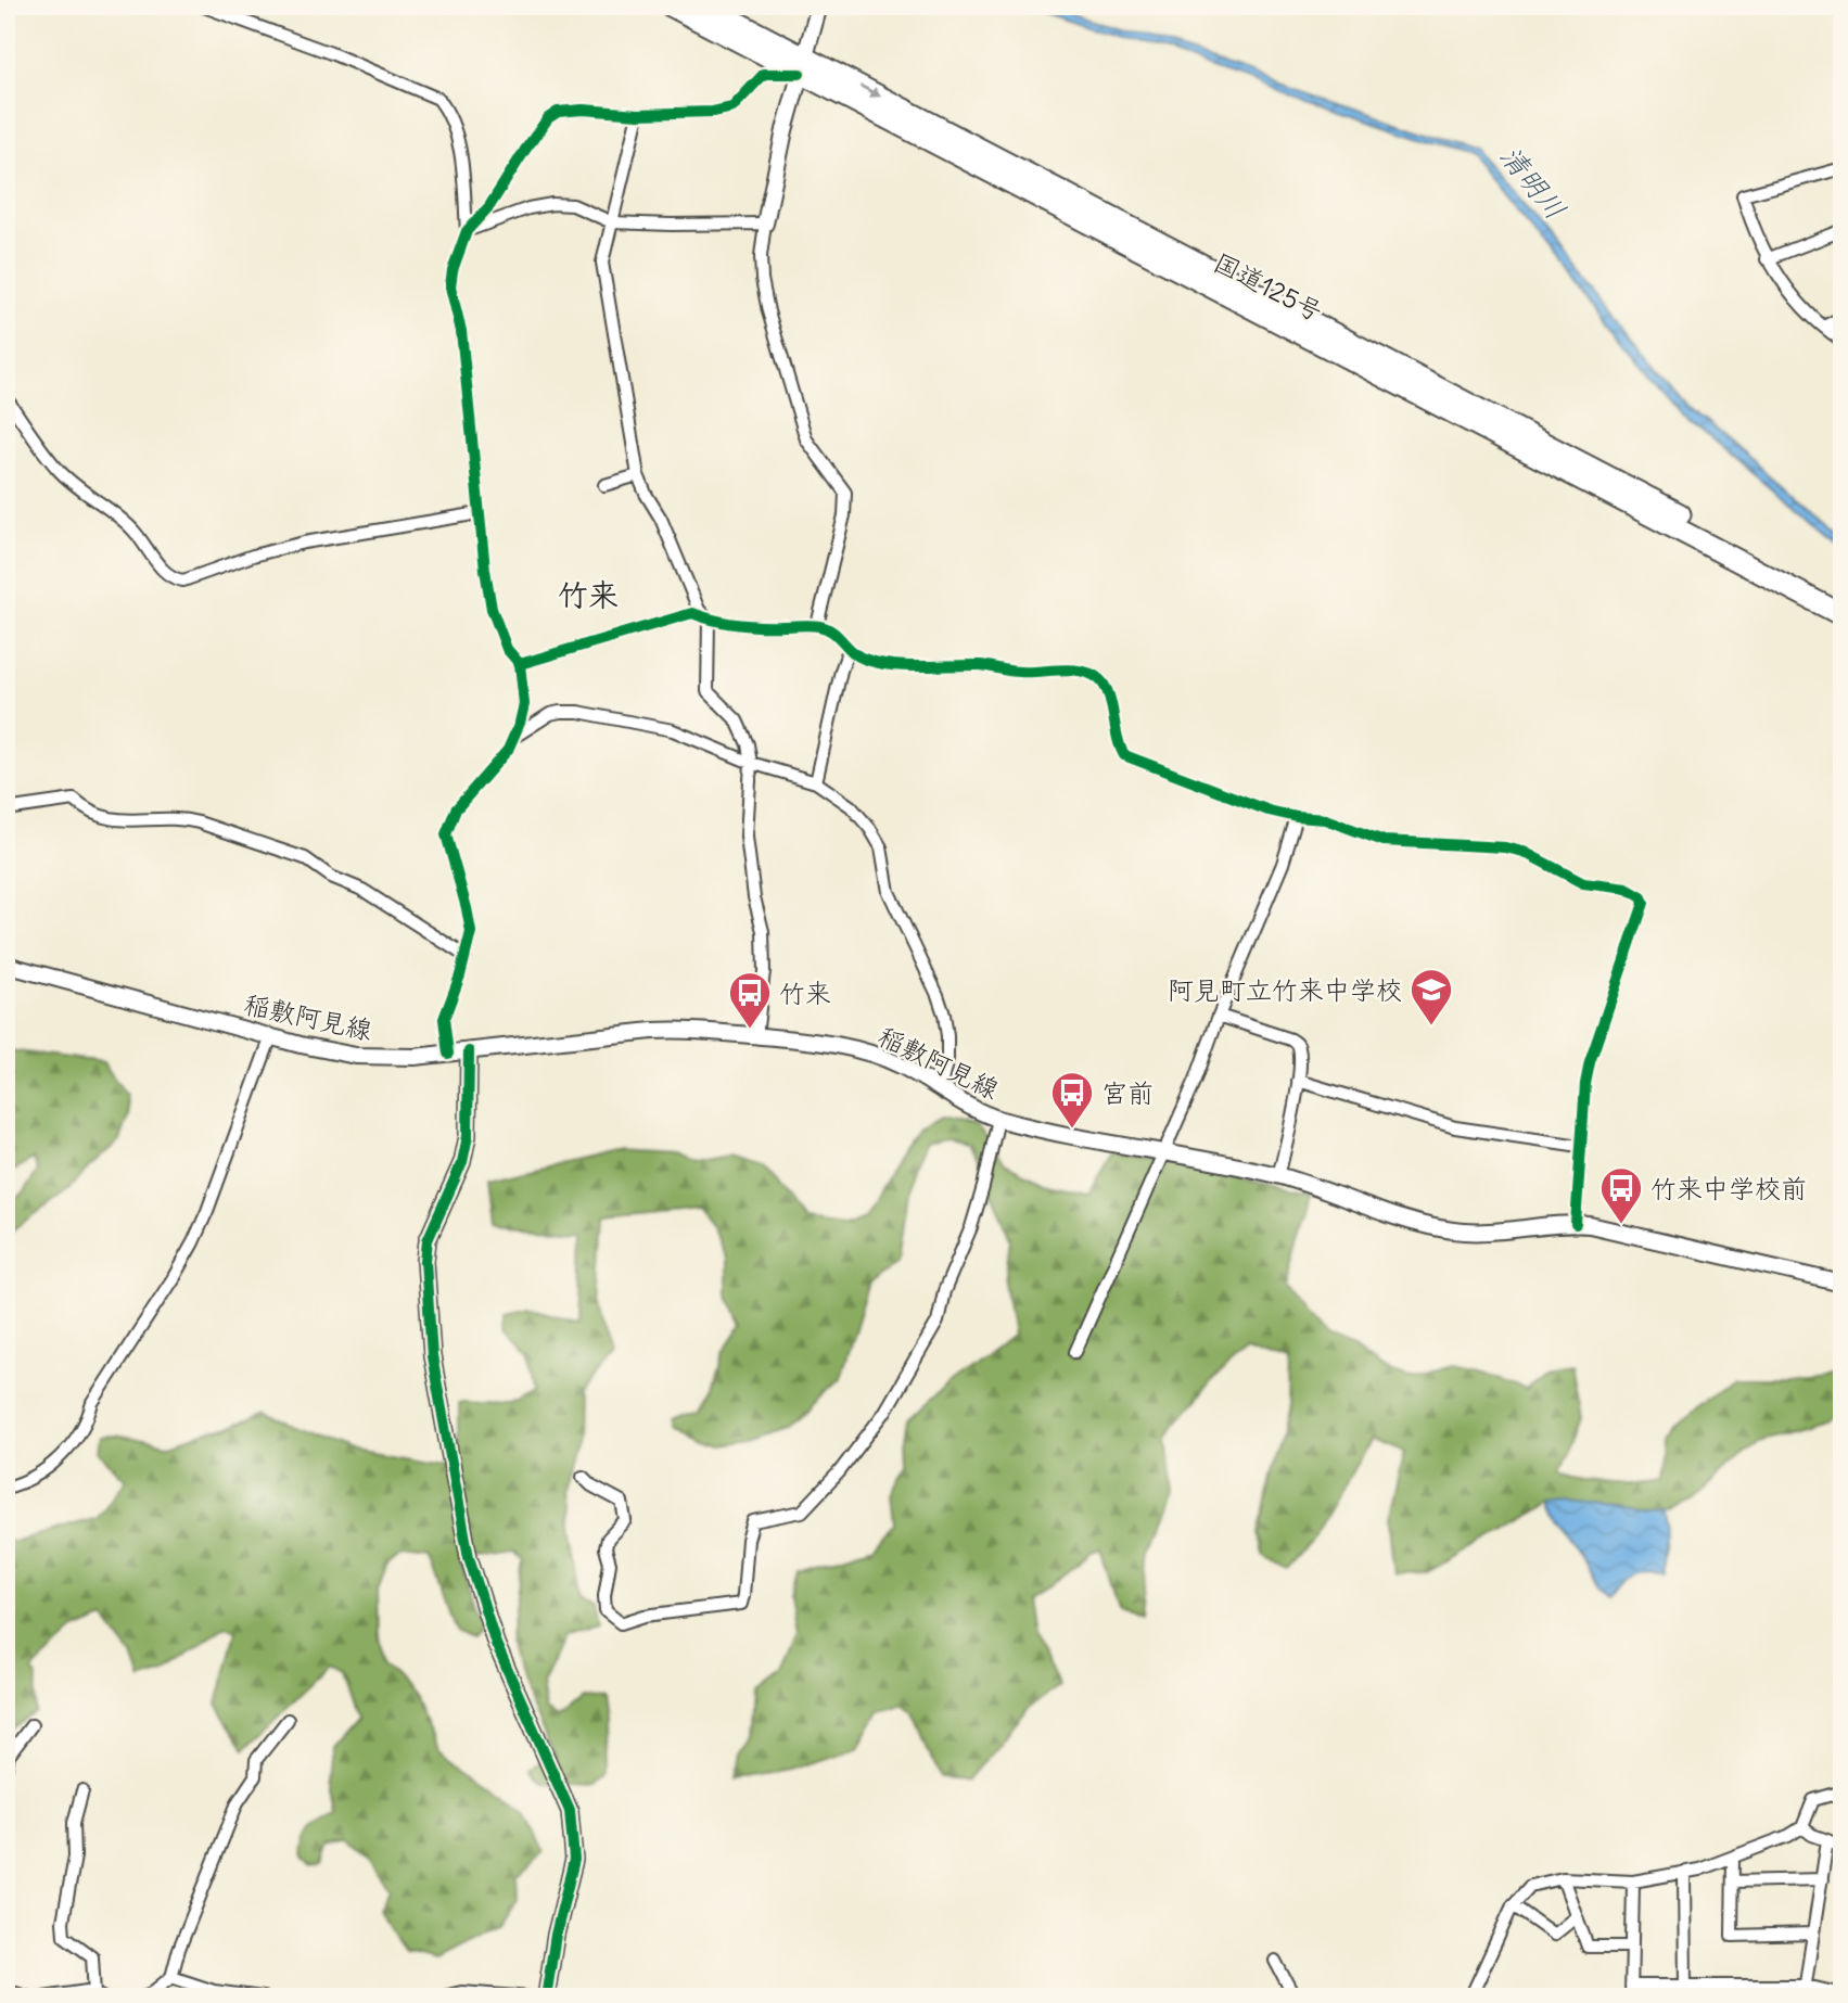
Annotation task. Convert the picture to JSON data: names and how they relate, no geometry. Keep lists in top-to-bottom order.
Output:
{
  "streets": {
    "highway": ["国道125号"],
    "main road": ["稲敷阿見線"]
  },
  "districts": ["竹来"],
  "water": ["清明川"],
  "places": {
    "school or university": ["阿見町立竹来中学校"],
    "bus stop": ["竹来", "宮前", "竹来中学校前"]
  }
}
